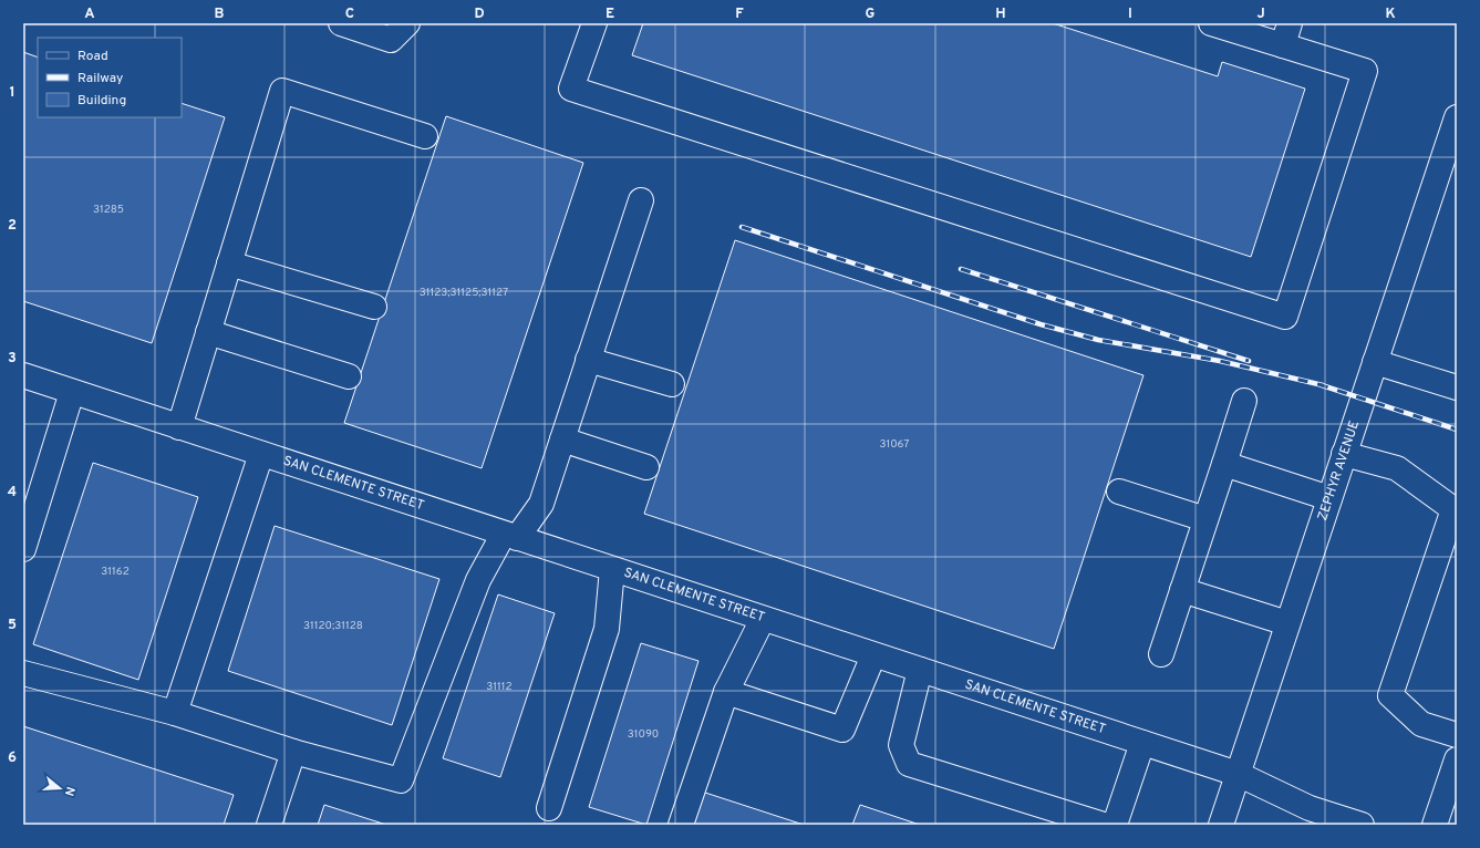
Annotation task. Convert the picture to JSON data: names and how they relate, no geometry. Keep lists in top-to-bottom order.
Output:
{
  "streets": {
    "street": ["ZEPHYR AVENUE", "SAN CLEMENTE STREET"]
  },
  "crossings": [
    ["ZEPHYR AVENUE", "SAN CLEMENTE STREET"]
  ],
  "house_numbers": [
    "31285",
    "31123;31125;31127",
    "31067",
    "31162",
    "31120;31128",
    "31112",
    "31090"
  ],
  "legend": ["Road", "Railway", "Building"],
  "north": "right",
  "grid": {
    "columns": [
      "A",
      "B",
      "C",
      "D",
      "E",
      "F",
      "G",
      "H",
      "I",
      "J",
      "K"
    ],
    "rows": [
      "1",
      "2",
      "3",
      "4",
      "5",
      "6"
    ]
  }
}
